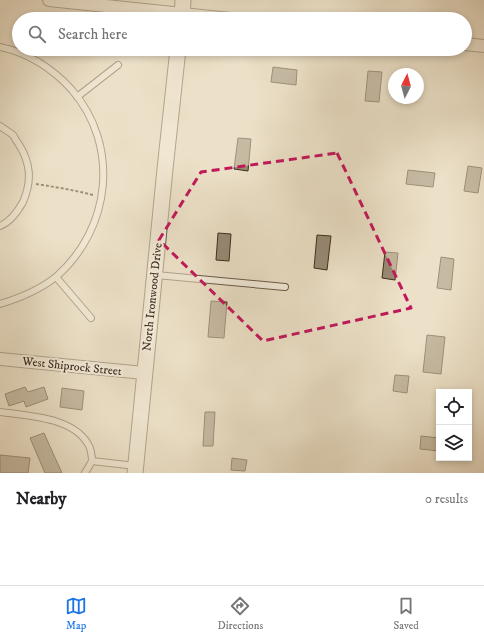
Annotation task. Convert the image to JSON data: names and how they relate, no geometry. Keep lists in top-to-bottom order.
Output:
{
  "streets": {
    "street": ["North Ironwood Drive", "West Shiprock Street"]
  },
  "crossings": [
    ["North Ironwood Drive", "West Shiprock Street"]
  ],
  "north": "top",
  "page": {
    "search": "Search here",
    "heading": ["Nearby", "0 results"],
    "nav": ["Map", "Directions", "Saved"]
  }
}
